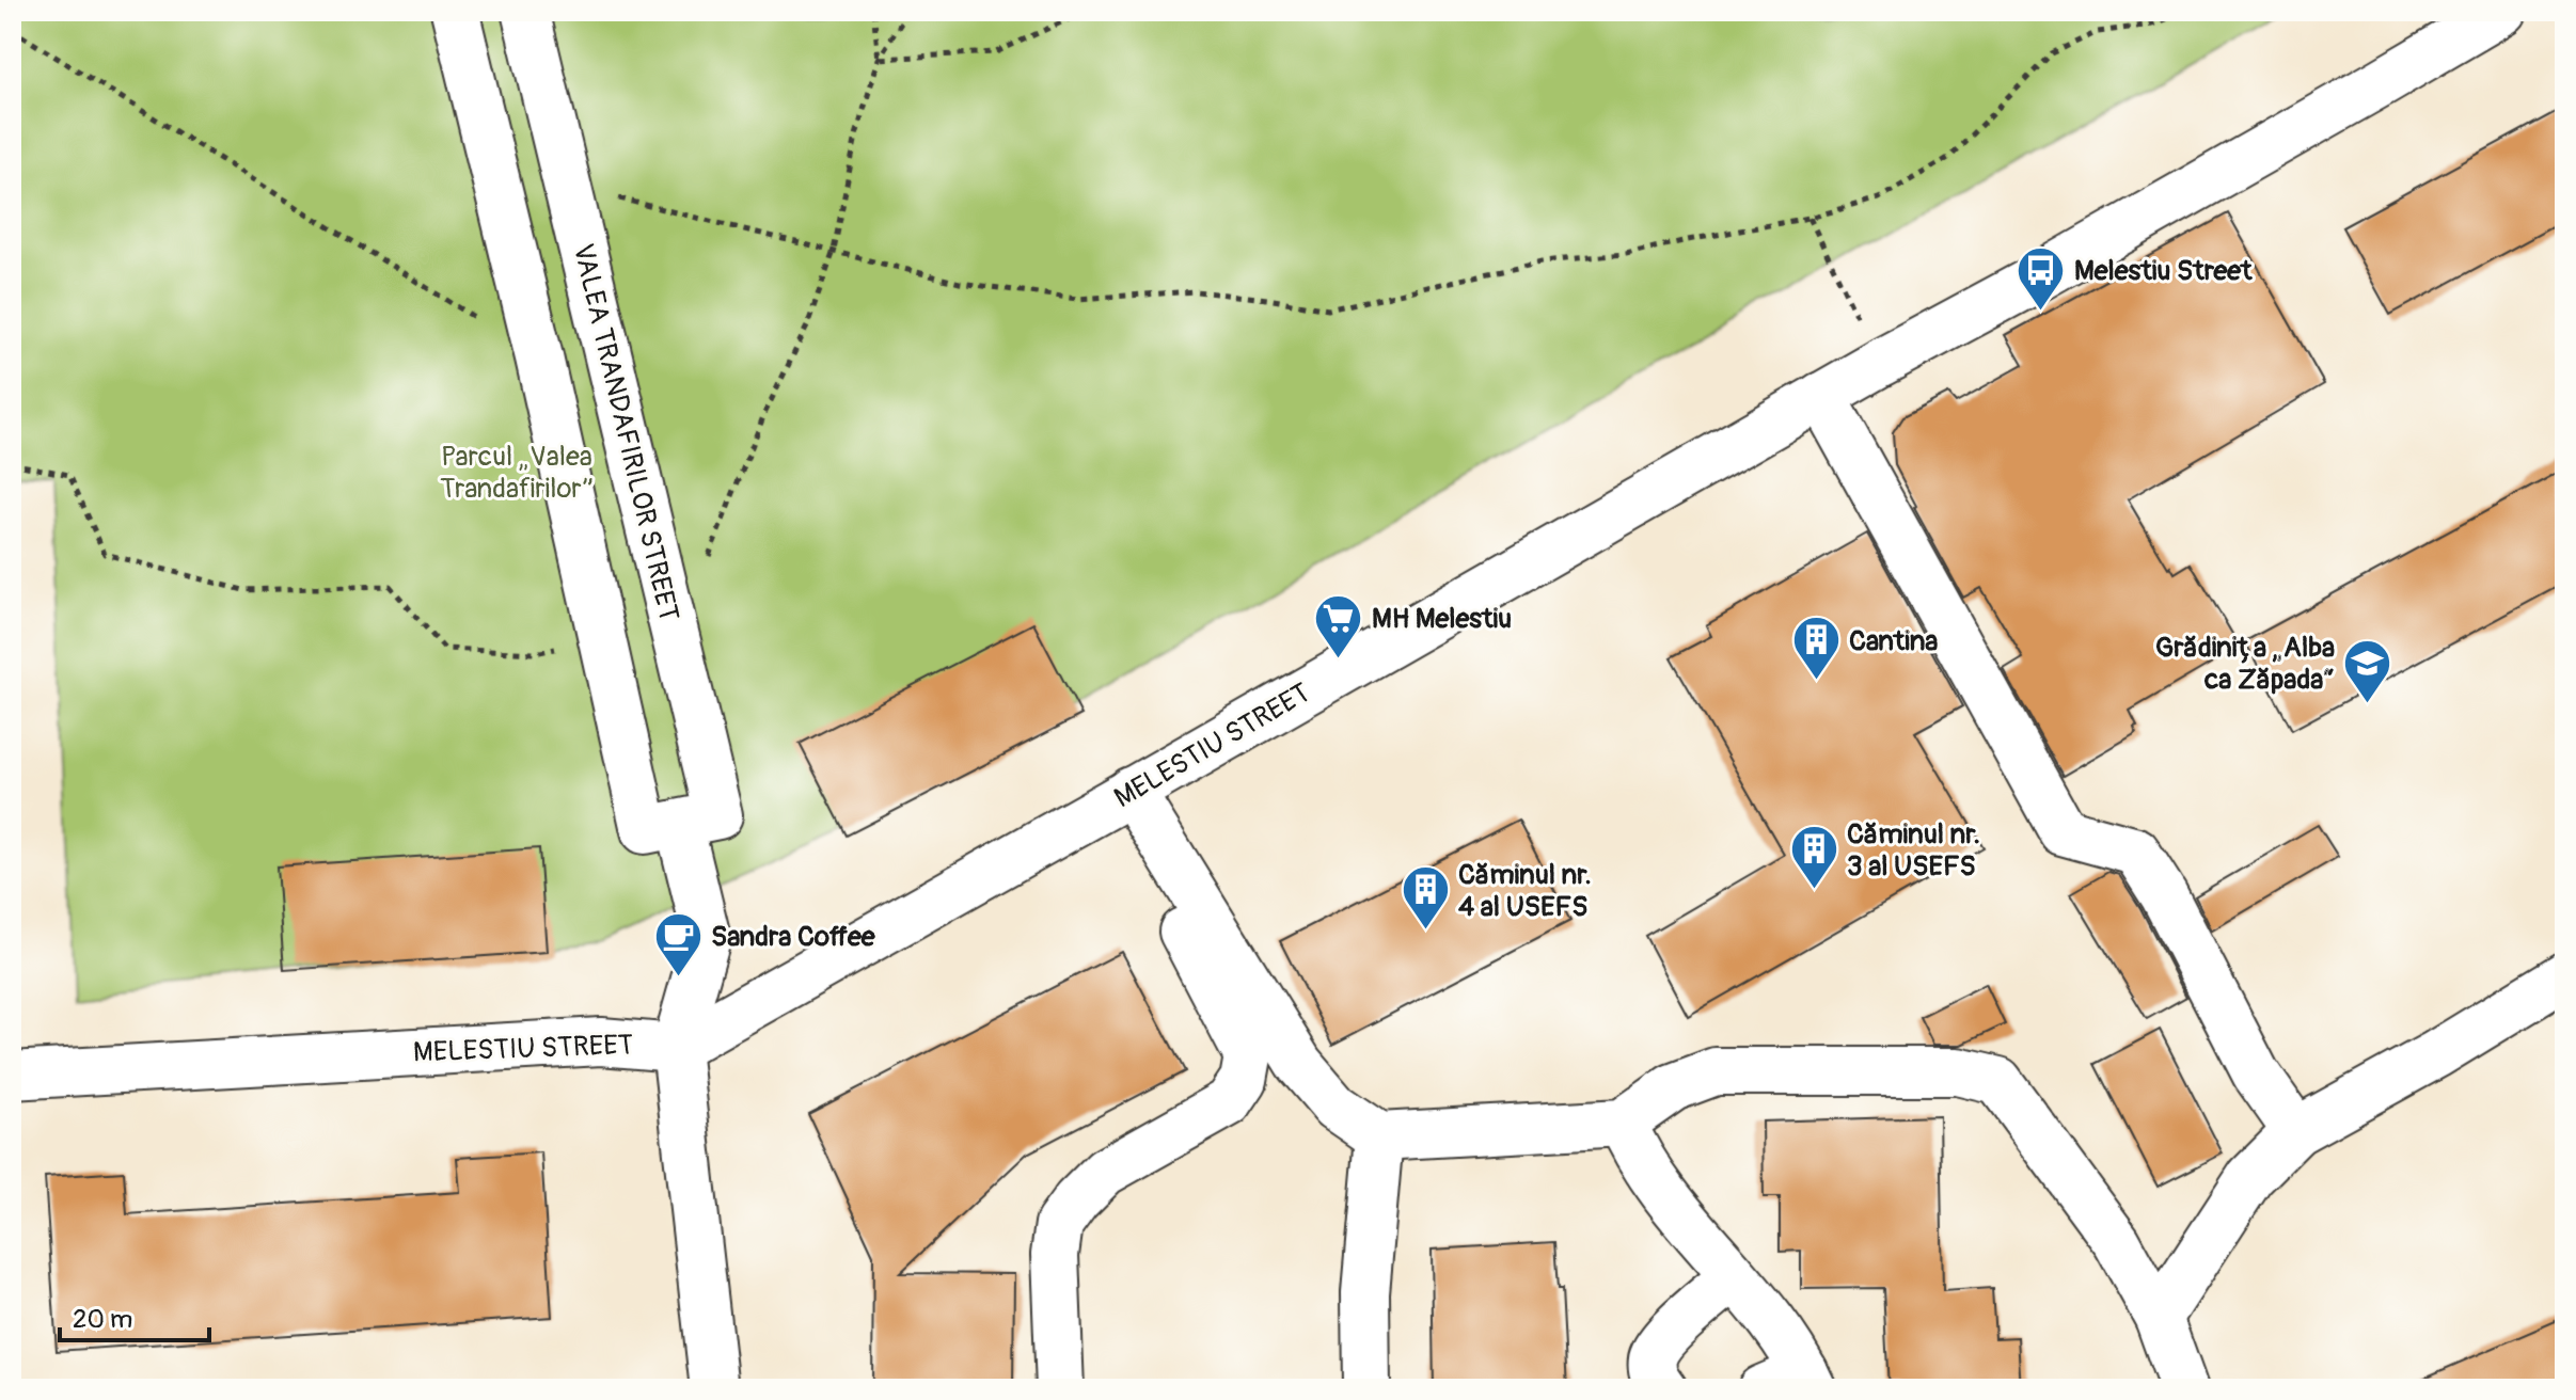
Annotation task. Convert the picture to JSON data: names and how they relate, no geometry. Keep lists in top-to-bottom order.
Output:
{
  "streets": {
    "street": ["VALEA TRANDAFIRILOR STREET", "MELESTIU STREET"]
  },
  "parks": ["Parcul „Valea Trandafirilor”"],
  "places": {
    "bus stop": ["Melestiu Street"],
    "supermarket": ["MH Melestiu"],
    "building": ["Cantina", "Căminul nr. 3 al USEFS", "Căminul nr. 4 al USEFS"],
    "school or university": ["Grădinița „Alba ca Zăpada“"],
    "cafe": ["Sandra Coffee"]
  },
  "scale_bar": "20 m"
}
